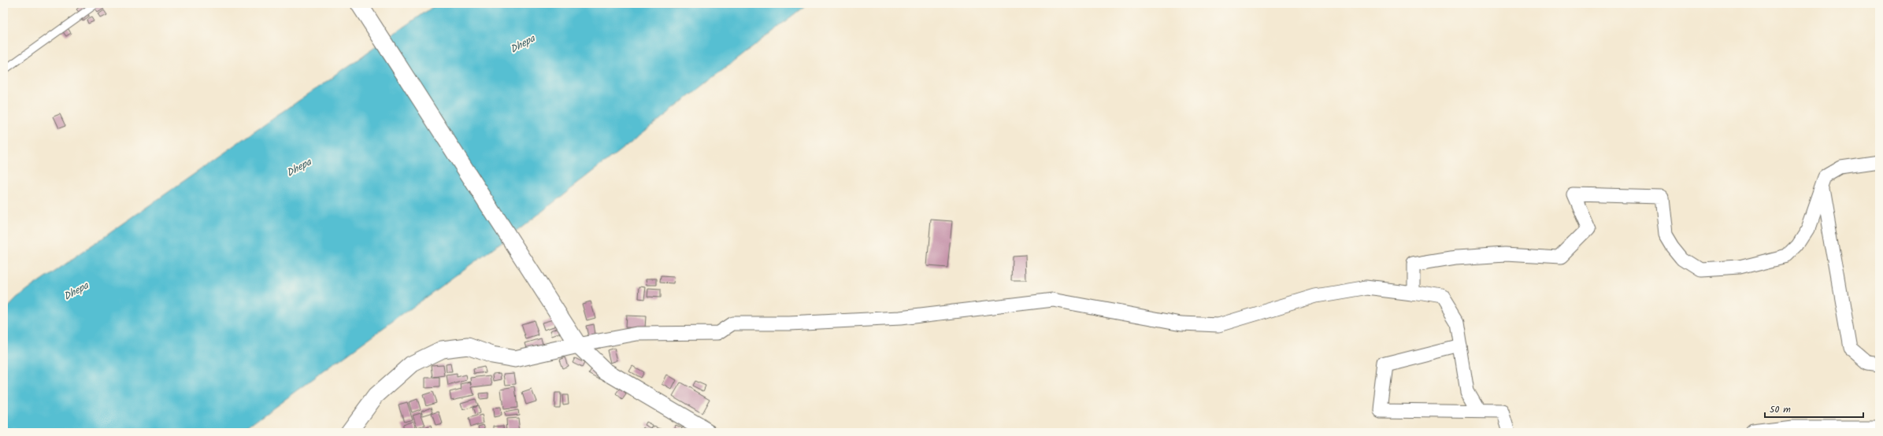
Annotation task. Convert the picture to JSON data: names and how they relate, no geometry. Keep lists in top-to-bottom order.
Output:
{
  "water": ["Dhepa"],
  "scale_bar": "50 m"
}
